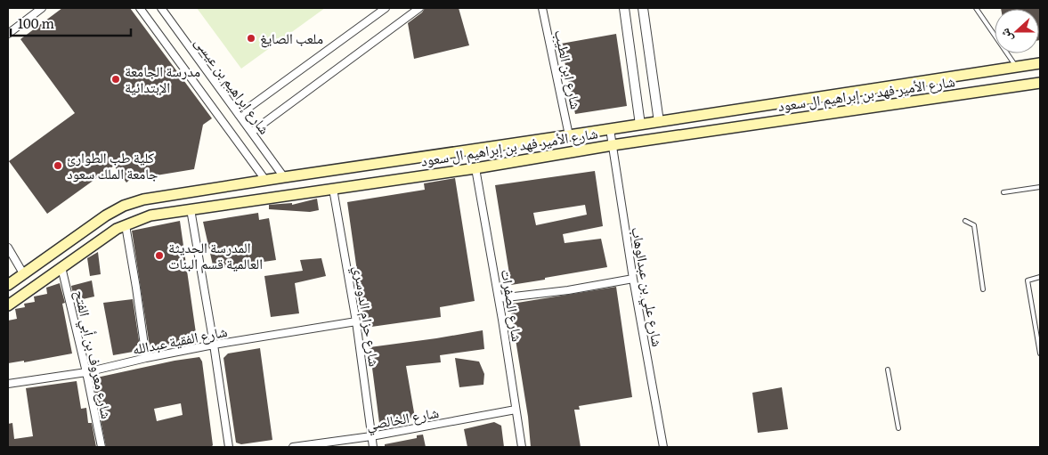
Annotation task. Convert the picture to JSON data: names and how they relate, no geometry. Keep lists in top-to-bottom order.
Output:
{
  "streets": {
    "main road": ["شارع الأمير فهد بن إبراهيم ال سعود"],
    "street": [
      "شارع ابن الطيب",
      "شارع إبراهيم بن عيسى",
      "شارع علي بن عبدالوهاب",
      "شارع الصفرات",
      "شارع حزام الدوسري",
      "شارع الفقية عبدالله",
      "شارع معروف بن أبي الفتح",
      "شارع الخالصي"
    ]
  },
  "crossings": [
    ["شارع ابن الطيب", "شارع الأمير فهد بن إبراهيم ال سعود"],
    ["شارع إبراهيم بن عيسى", "شارع الأمير فهد بن إبراهيم ال سعود"],
    ["شارع الأمير فهد بن إبراهيم ال سعود", "شارع علي بن عبدالوهاب"],
    ["شارع الأمير فهد بن إبراهيم ال سعود", "شارع الصفرات"],
    ["شارع الأمير فهد بن إبراهيم ال سعود", "شارع حزام الدوسري"],
    ["شارع الأمير فهد بن إبراهيم ال سعود", "شارع معروف بن أبي الفتح"],
    ["شارع الصفرات", "شارع الخالصي"],
    ["شارع حزام الدوسري", "شارع الفقية عبدالله"],
    ["شارع حزام الدوسري", "شارع الخالصي"],
    ["شارع الفقية عبدالله", "شارع معروف بن أبي الفتح"]
  ],
  "places": [
    "ملعب الصايغ",
    "مدرسة الجامعة الإبتدائية",
    "كلية طب الطوارئ جامعة الملك سعود",
    "المدرسة الحديثة العالمية قسم البنات"
  ],
  "scale_bar": "100 m",
  "north": "left"
}
